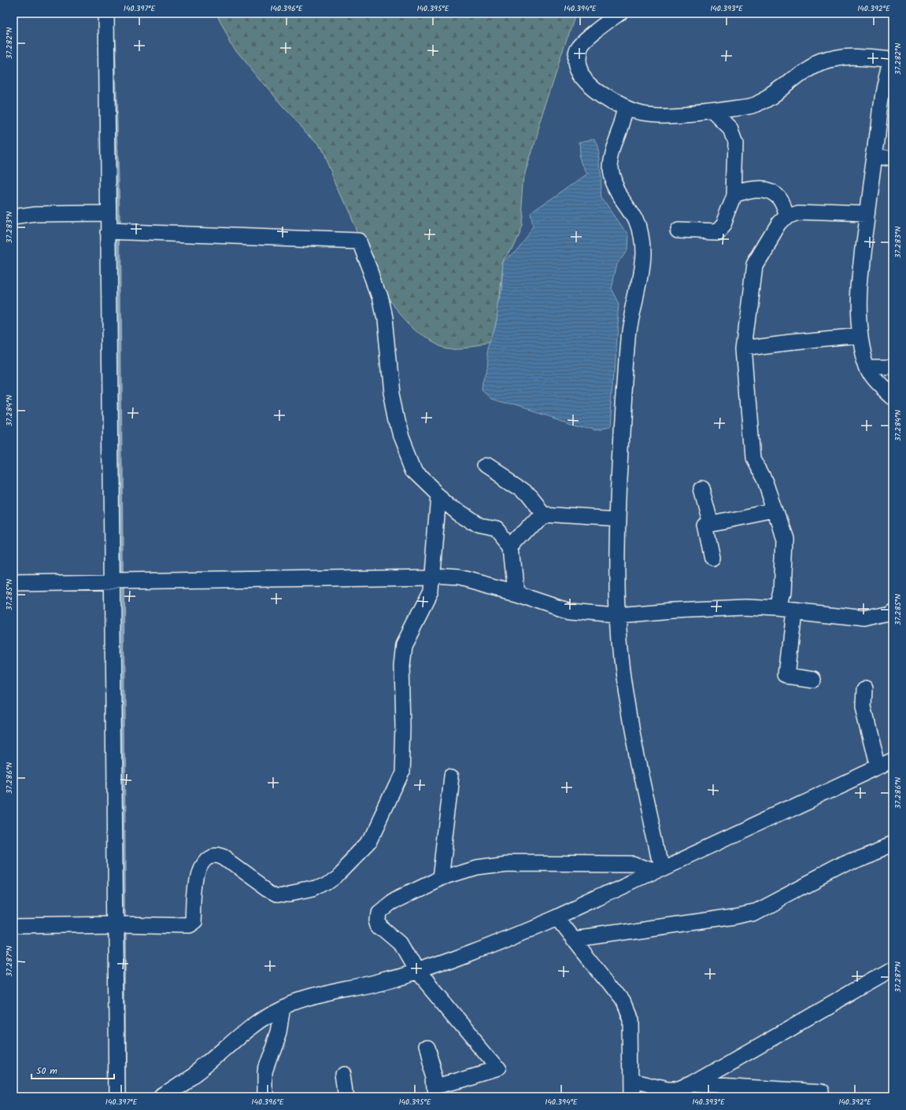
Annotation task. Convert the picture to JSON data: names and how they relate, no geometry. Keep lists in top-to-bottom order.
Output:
{
  "scale_bar": "50 m",
  "coordinates": [
    "140.397°E",
    "140.396°E",
    "140.395°E",
    "140.394°E",
    "140.393°E",
    "140.392°E",
    "37.282°N",
    "37.283°N",
    "37.284°N",
    "37.285°N",
    "37.286°N",
    "37.287°N"
  ]
}
